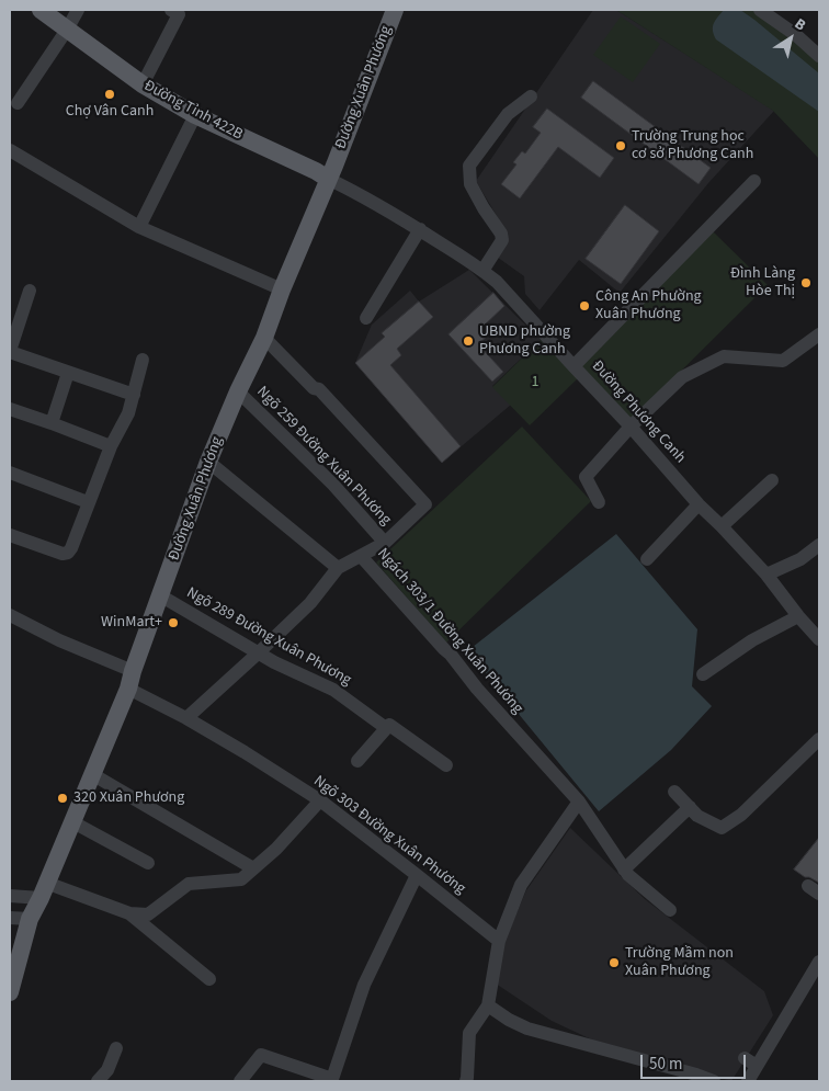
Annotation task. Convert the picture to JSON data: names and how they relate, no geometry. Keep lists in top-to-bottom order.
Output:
{
  "streets": {
    "main road": ["Đường Xuân Phương", "Đường Tỉnh 422B"],
    "street": [
      "Đường Phương Canh",
      "Ngõ 259 Đường Xuân Phương",
      "Ngách 303/1 Đường Xuân Phương",
      "Ngõ 289 Đường Xuân Phương",
      "Ngõ 303 Đường Xuân Phương"
    ]
  },
  "crossings": [
    ["Đường Xuân Phương", "Đường Tỉnh 422B"],
    ["Đường Xuân Phương", "Đường Phương Canh"],
    ["Đường Xuân Phương", "Ngõ 259 Đường Xuân Phương"],
    ["Đường Xuân Phương", "Ngõ 289 Đường Xuân Phương"],
    ["Đường Xuân Phương", "Ngõ 303 Đường Xuân Phương"],
    ["Đường Tỉnh 422B", "Đường Phương Canh"],
    ["Ngách 303/1 Đường Xuân Phương", "Ngõ 289 Đường Xuân Phương"],
    ["Ngách 303/1 Đường Xuân Phương", "Ngõ 303 Đường Xuân Phương"]
  ],
  "parks": ["1"],
  "places": [
    "Chợ Vân Canh",
    "Trường Trung học cơ sở Phương Canh",
    "Đình Làng Hòe Thị",
    "Công An Phường Xuân Phương",
    "UBND phường Phương Canh",
    "WinMart+",
    "320 Xuân Phương",
    "Trường Mầm non Xuân Phương"
  ],
  "scale_bar": "50 m",
  "north": "top right"
}
